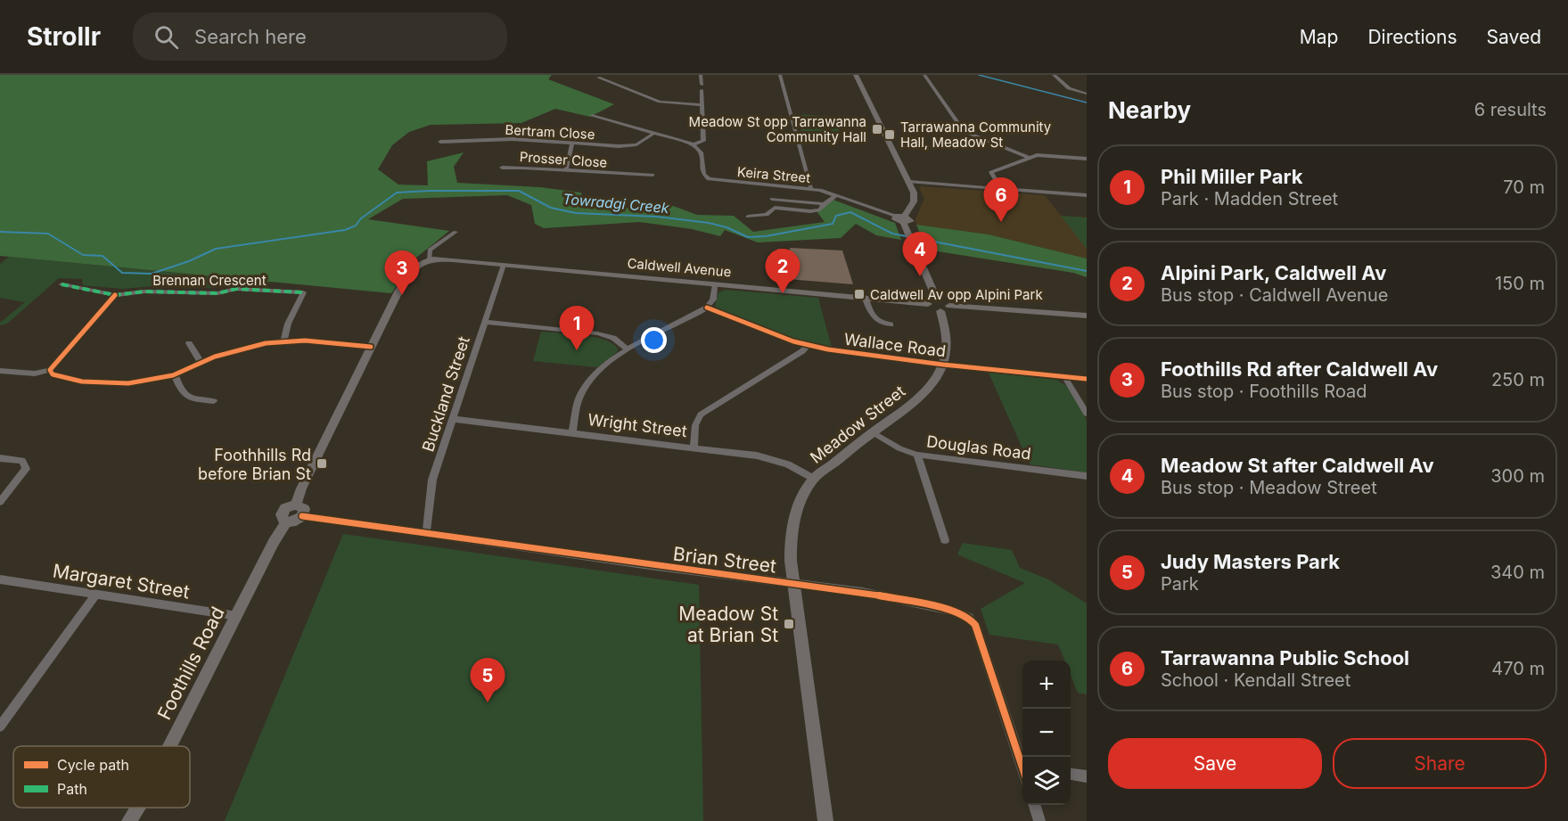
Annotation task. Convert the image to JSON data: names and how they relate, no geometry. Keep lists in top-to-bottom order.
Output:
{
  "streets": {
    "main road": ["Caldwell Avenue", "Meadow Street", "Foothills Road"],
    "street": [
      "Bertram Close",
      "Prosser Close",
      "Keira Street",
      "Brennan Crescent",
      "Wallace Road",
      "Buckland Street",
      "Wright Street",
      "Douglas Road",
      "Brian Street",
      "Margaret Street"
    ]
  },
  "crossings": [
    ["Caldwell Avenue", "Buckland Street"],
    ["Caldwell Avenue", "Meadow Street"],
    ["Wallace Road", "Meadow Street"],
    ["Buckland Street", "Wright Street"],
    ["Buckland Street", "Brian Street"],
    ["Meadow Street", "Wright Street"],
    ["Meadow Street", "Douglas Road"],
    ["Meadow Street", "Brian Street"],
    ["Brian Street", "Foothills Road"],
    ["Margaret Street", "Foothills Road"]
  ],
  "water": ["Towradgi Creek"],
  "places": {
    "transit": [
      "Meadow St opp Tarrawanna Community Hall",
      "Tarrawanna Community Hall, Meadow St",
      "Caldwell Av opp Alpini Park",
      "Foothhills Rd before Brian St",
      "Meadow St at Brian St"
    ]
  },
  "legend": ["Cycle path", "Path"],
  "page": {
    "header": "Strollr",
    "search": "Search here",
    "nav": ["Map", "Directions", "Saved"],
    "heading": ["Nearby", "6 results"],
    "list": [
      {
        "mark": "1",
        "name": "Phil Miller Park",
        "note": "Park · Madden Street",
        "value": "70 m"
      },
      {
        "mark": "2",
        "name": "Alpini Park, Caldwell Av",
        "note": "Bus stop · Caldwell Avenue",
        "value": "150 m"
      },
      {
        "mark": "3",
        "name": "Foothills Rd after Caldwell Av",
        "note": "Bus stop · Foothills Road",
        "value": "250 m"
      },
      {
        "mark": "4",
        "name": "Meadow St after Caldwell Av",
        "note": "Bus stop · Meadow Street",
        "value": "300 m"
      },
      {
        "mark": "5",
        "name": "Judy Masters Park",
        "note": "Park",
        "value": "340 m"
      },
      {
        "mark": "6",
        "name": "Tarrawanna Public School",
        "note": "School · Kendall Street",
        "value": "470 m"
      }
    ],
    "pins": [
      "6",
      "4",
      "2",
      "3",
      "1",
      "5"
    ],
    "map_buttons": ["+", "−"],
    "buttons": ["Save", "Share"]
  }
}
